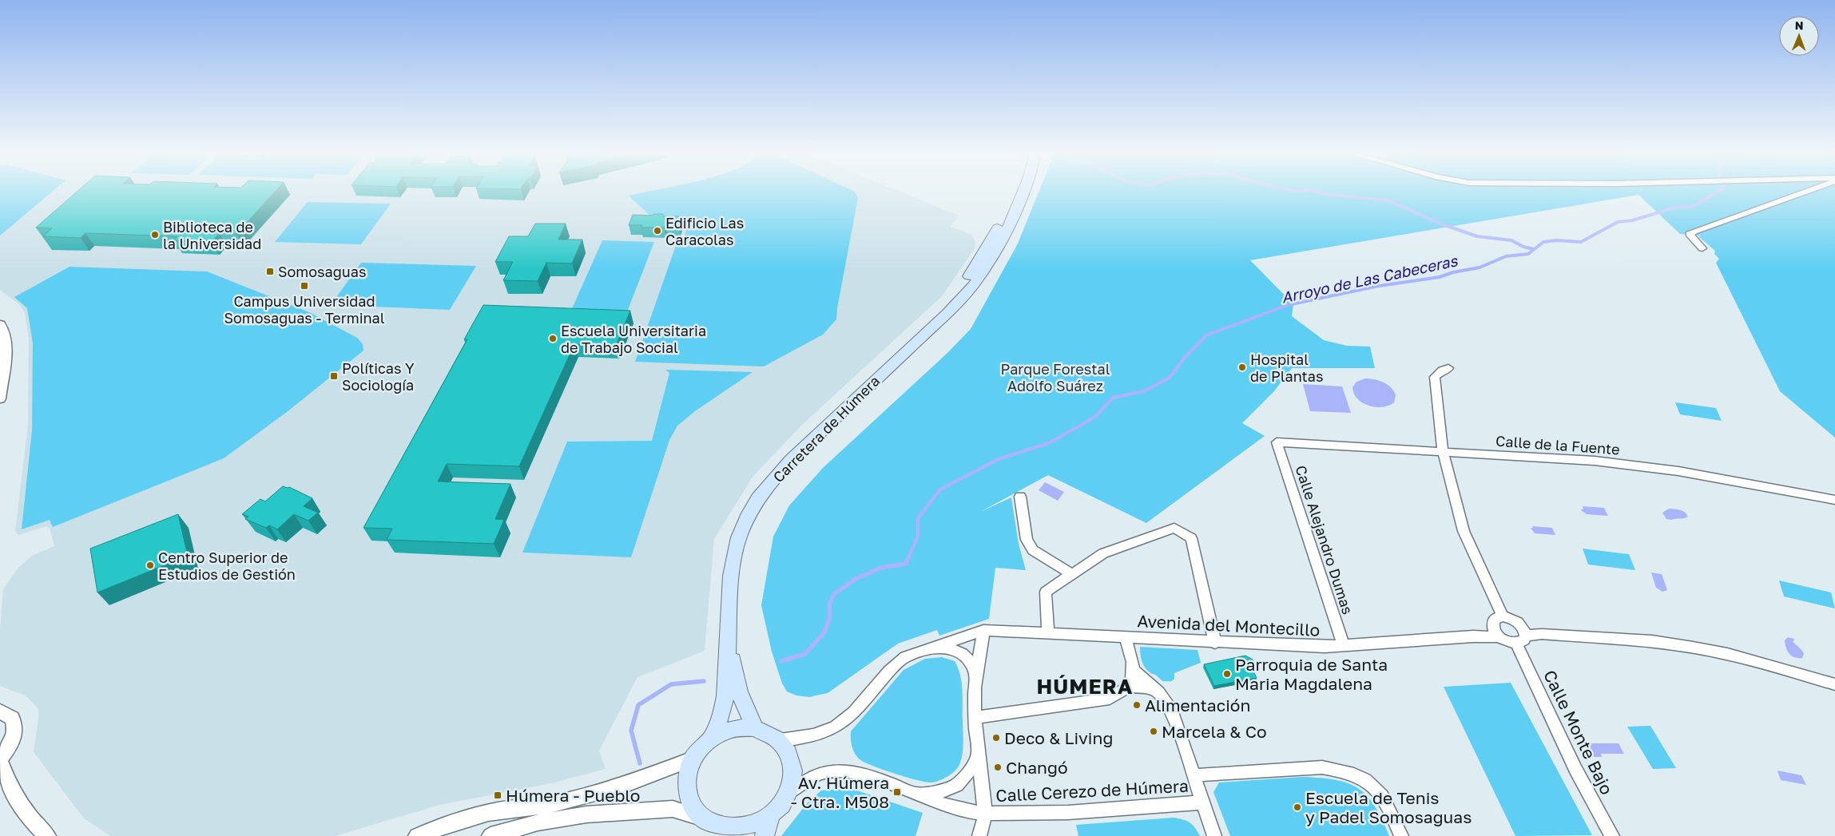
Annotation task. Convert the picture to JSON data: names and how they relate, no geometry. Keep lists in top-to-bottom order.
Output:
{
  "streets": {
    "main road": ["Carretera de Húmera"],
    "street": [
      "Calle de la Fuente",
      "Calle Alejandro Dumas",
      "Avenida del Montecillo",
      "Calle Monte Bajo",
      "Calle Cerezo de Húmera"
    ]
  },
  "crossings": [
    ["Carretera de Húmera", "Calle Cerezo de Húmera"],
    ["Calle de la Fuente", "Calle Alejandro Dumas"],
    ["Calle Alejandro Dumas", "Avenida del Montecillo"],
    ["Avenida del Montecillo", "Calle Monte Bajo"]
  ],
  "districts": ["HÚMERA"],
  "water": ["Arroyo de Las Cabeceras"],
  "parks": ["Parque Forestal Adolfo Suárez"],
  "places": {
    "other": [
      "Edificio Las Caracolas",
      "Biblioteca de la Universidad",
      "Escuela Universitaria de Trabajo Social",
      "Hospital de Plantas",
      "Centro Superior de Estudios de Gestión",
      "Parroquia de Santa Maria Magdalena",
      "Alimentación",
      "Marcela & Co",
      "Deco & Living",
      "Changó",
      "Escuela de Tenis y Padel Somosaguas"
    ],
    "transit": [
      "Somosaguas",
      "Campus Universidad Somosaguas - Terminal",
      "Políticas Y Sociología",
      "Av. Húmera - Ctra. M508",
      "Húmera - Pueblo"
    ]
  },
  "north": "top"
}
